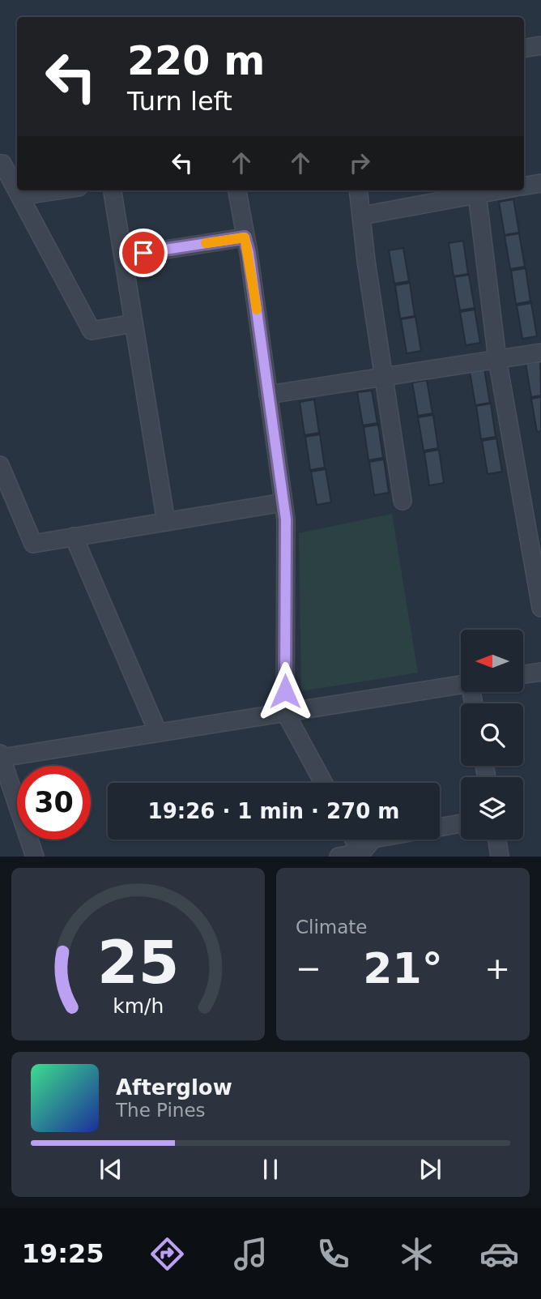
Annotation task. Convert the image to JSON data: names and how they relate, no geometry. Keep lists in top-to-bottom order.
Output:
{
  "north": "left",
  "page": {
    "turn": ["220 m", "Turn left"],
    "limit": "30",
    "trip": "19:26 · 1 min · 270 m",
    "tile": "Climate",
    "heat": ["−", "21°", "+"],
    "song": ["Afterglow", "The Pines"],
    "tabs": "19:25",
    "gauge": ["25", "km/h"]
  }
}
